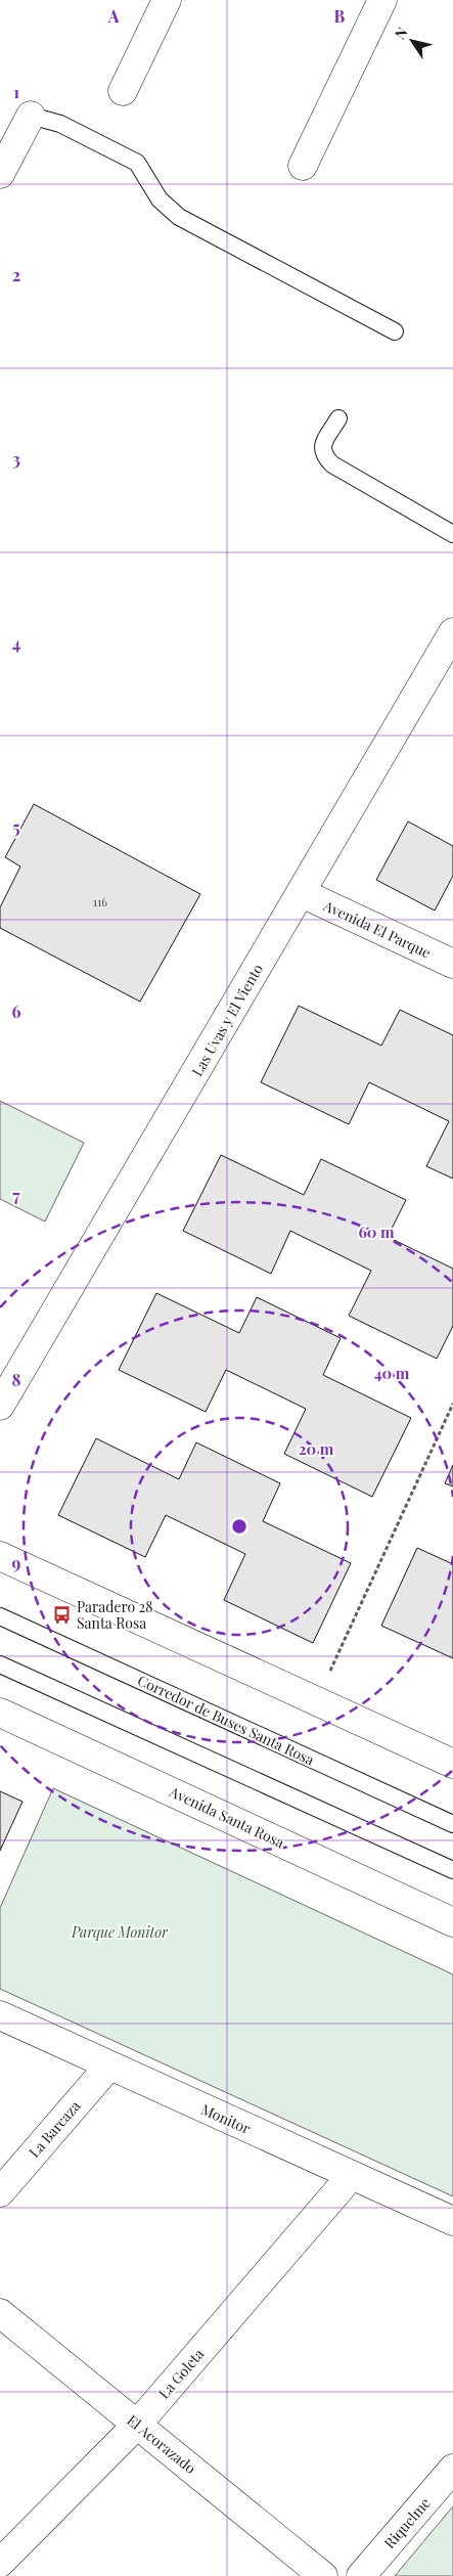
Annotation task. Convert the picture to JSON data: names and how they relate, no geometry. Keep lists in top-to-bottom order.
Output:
{
  "streets": {
    "street": [
      "Avenida El Parque",
      "Las Uvas y El Viento",
      "Avenida Santa Rosa",
      "Monitor",
      "La Barcaza",
      "La Goleta",
      "El Acorazado",
      "Riquelme"
    ],
    "lane": ["Corredor de Buses Santa Rosa"]
  },
  "crossings": [
    ["Avenida El Parque", "Las Uvas y El Viento"],
    ["Monitor", "La Barcaza"],
    ["Monitor", "La Goleta"],
    ["La Goleta", "El Acorazado"]
  ],
  "parks": ["Parque Monitor"],
  "places": {
    "bus stop": ["Paradero 28 Santa Rosa"]
  },
  "house_numbers": ["116"],
  "north": "top left",
  "grid": {
    "columns": ["A", "B"],
    "rows": [
      "1",
      "2",
      "3",
      "4",
      "5",
      "6",
      "7",
      "8",
      "9"
    ]
  },
  "rings": ["60 m", "40 m", "20 m"]
}
